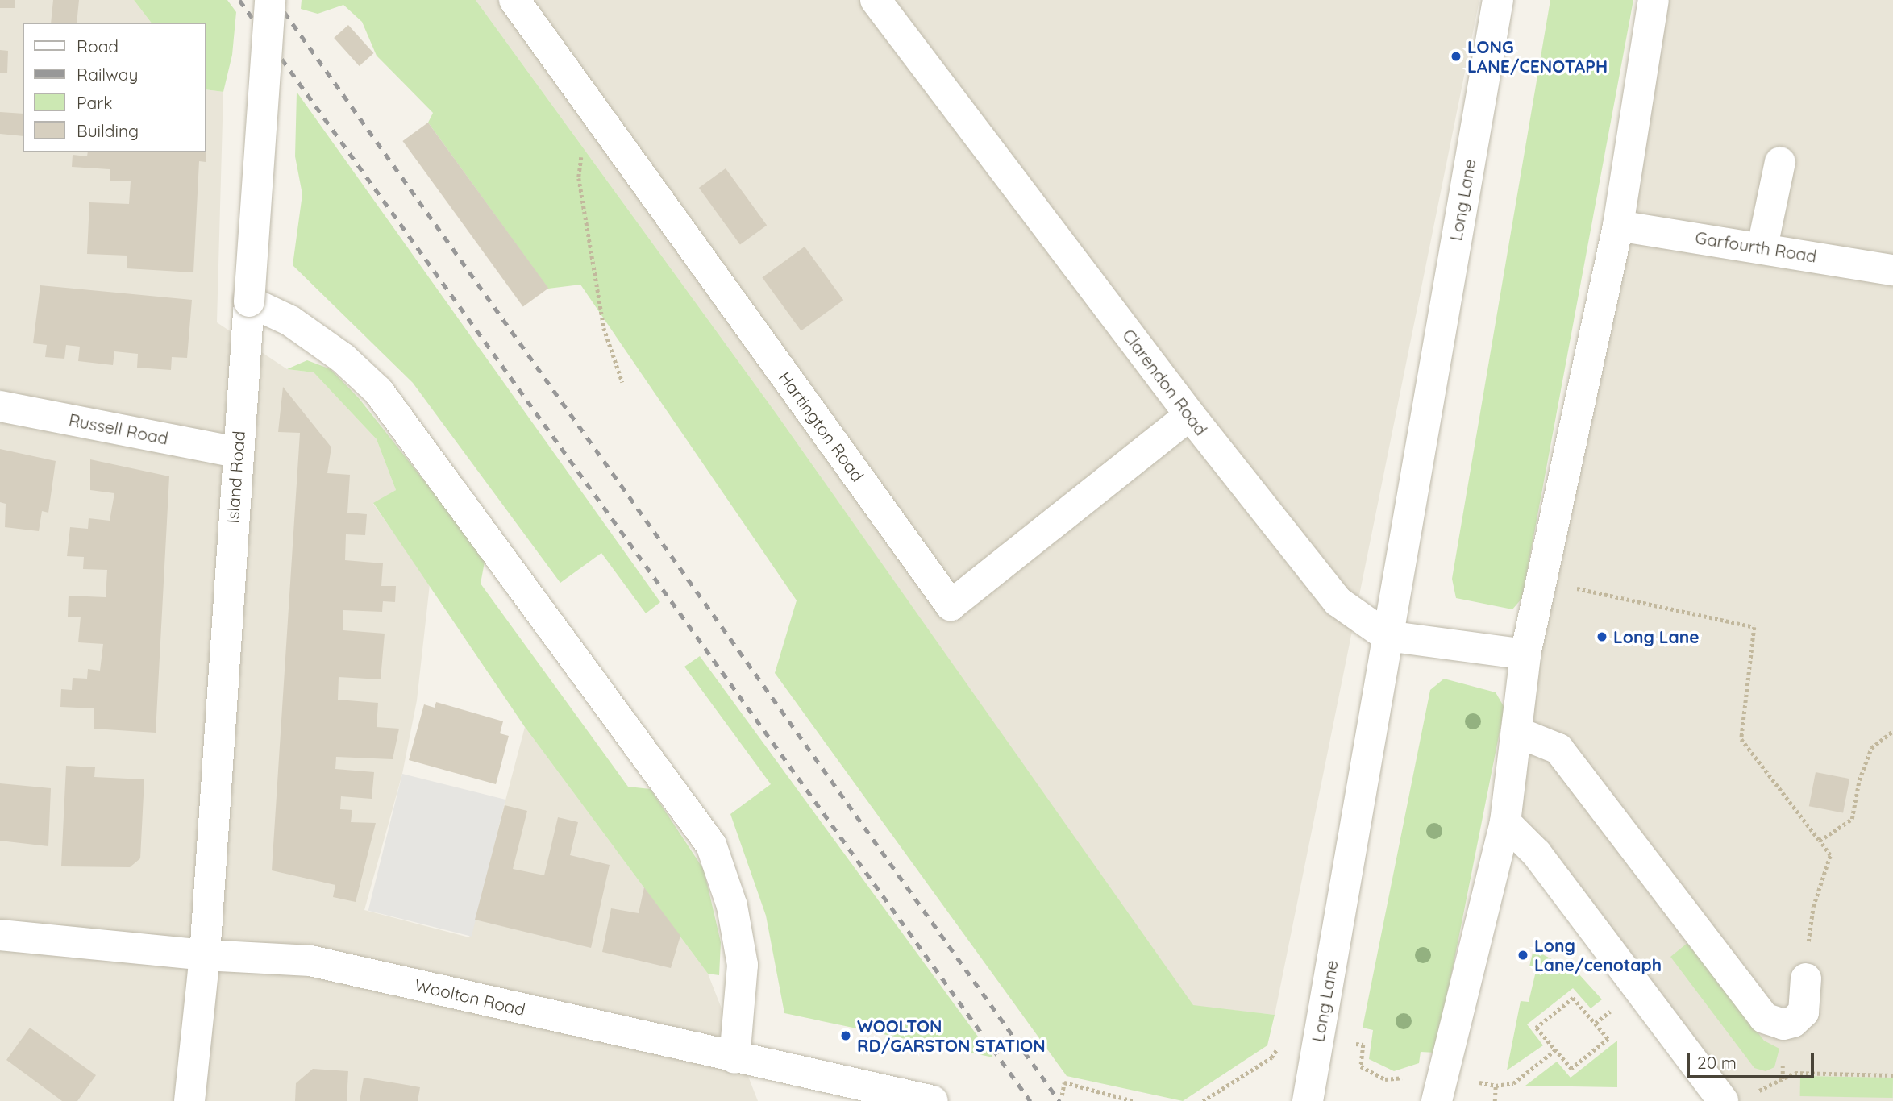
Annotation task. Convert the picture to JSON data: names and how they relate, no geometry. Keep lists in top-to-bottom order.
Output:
{
  "streets": {
    "street": [
      "Long Lane",
      "Garfourth Road",
      "Clarendon Road",
      "Hartington Road",
      "Russell Road",
      "Island Road",
      "Woolton Road"
    ]
  },
  "crossings": [
    ["Long Lane", "Clarendon Road"],
    ["Clarendon Road", "Hartington Road"],
    ["Russell Road", "Island Road"],
    ["Island Road", "Woolton Road"]
  ],
  "places": [
    "LONG LANE/CENOTAPH",
    "Long Lane",
    "Long Lane/cenotaph",
    "WOOLTON RD/GARSTON STATION"
  ],
  "legend": [
    "Road",
    "Railway",
    "Park",
    "Building"
  ],
  "scale_bar": "20 m"
}
